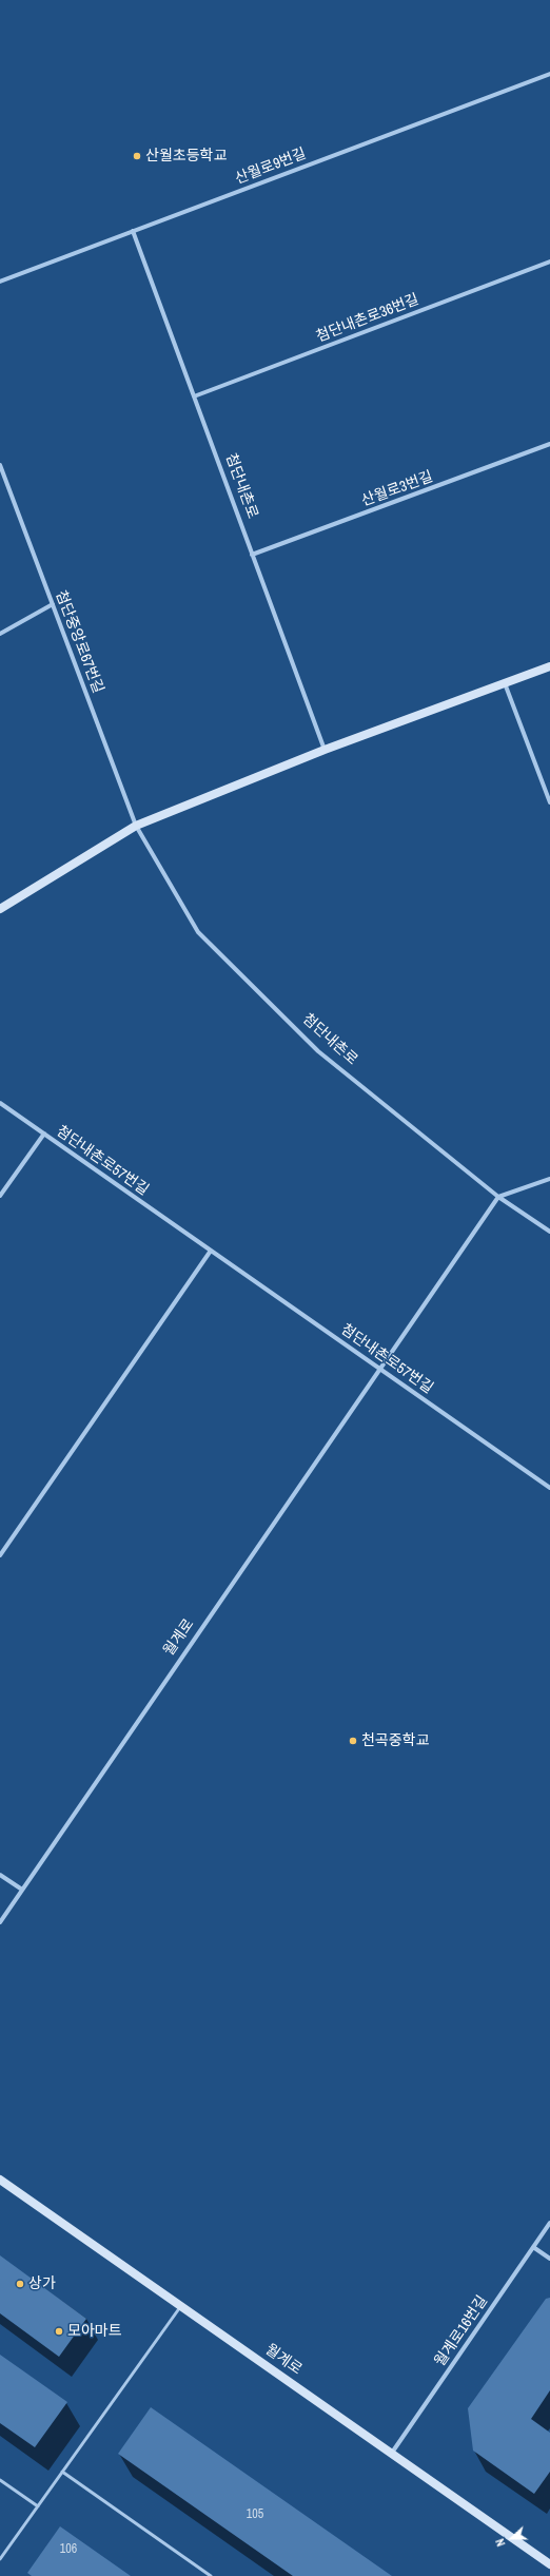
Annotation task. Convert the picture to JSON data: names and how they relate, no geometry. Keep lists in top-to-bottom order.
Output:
{
  "streets": {
    "street": [
      "산월로9번길",
      "첨단내촌로36번길",
      "첨단내촌로",
      "산월로3번길",
      "첨단중앙로67번길",
      "첨단내촌로57번길",
      "월계로",
      "월계로16번길"
    ]
  },
  "crossings": [
    ["산월로9번길", "첨단내촌로"],
    ["첨단내촌로36번길", "첨단내촌로"],
    ["첨단내촌로", "산월로3번길"],
    ["첨단내촌로", "첨단중앙로67번길"],
    ["첨단내촌로", "월계로"],
    ["첨단내촌로57번길", "월계로"],
    ["월계로", "월계로16번길"]
  ],
  "places": [
    "산월초등학교",
    "천곡중학교",
    "상가",
    "모아마트"
  ],
  "house_numbers": ["105", "106"],
  "north": "left"
}
